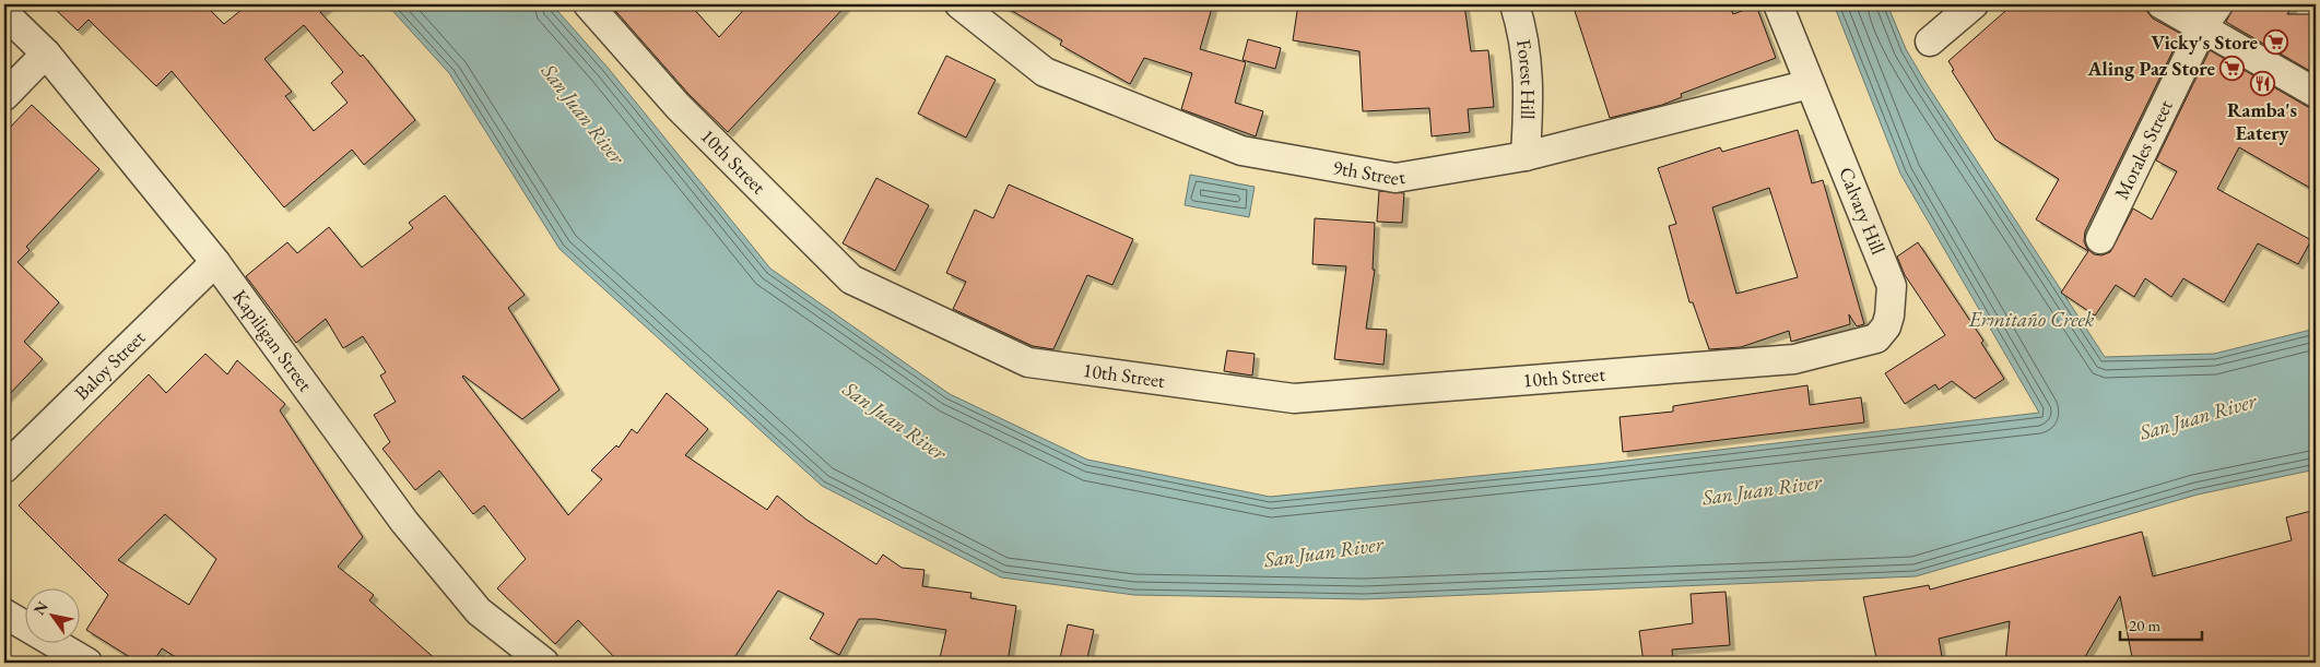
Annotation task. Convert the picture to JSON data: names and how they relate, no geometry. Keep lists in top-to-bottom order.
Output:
{
  "streets": {
    "street": [
      "Forest Hill",
      "Morales Street",
      "10th Street",
      "9th Street",
      "Calvary Hill",
      "Kapiligan Street",
      "Baloy Street"
    ]
  },
  "crossings": [
    ["Forest Hill", "9th Street"],
    ["10th Street", "Calvary Hill"],
    ["9th Street", "Calvary Hill"],
    ["Kapiligan Street", "Baloy Street"]
  ],
  "water": ["San Juan River", "Ermitaño Creek"],
  "places": {
    "supermarket": ["Vicky's Store", "Aling Paz Store"],
    "restaurant": ["Ramba's Eatery"]
  },
  "scale_bar": "20 m",
  "north": "top left"
}
